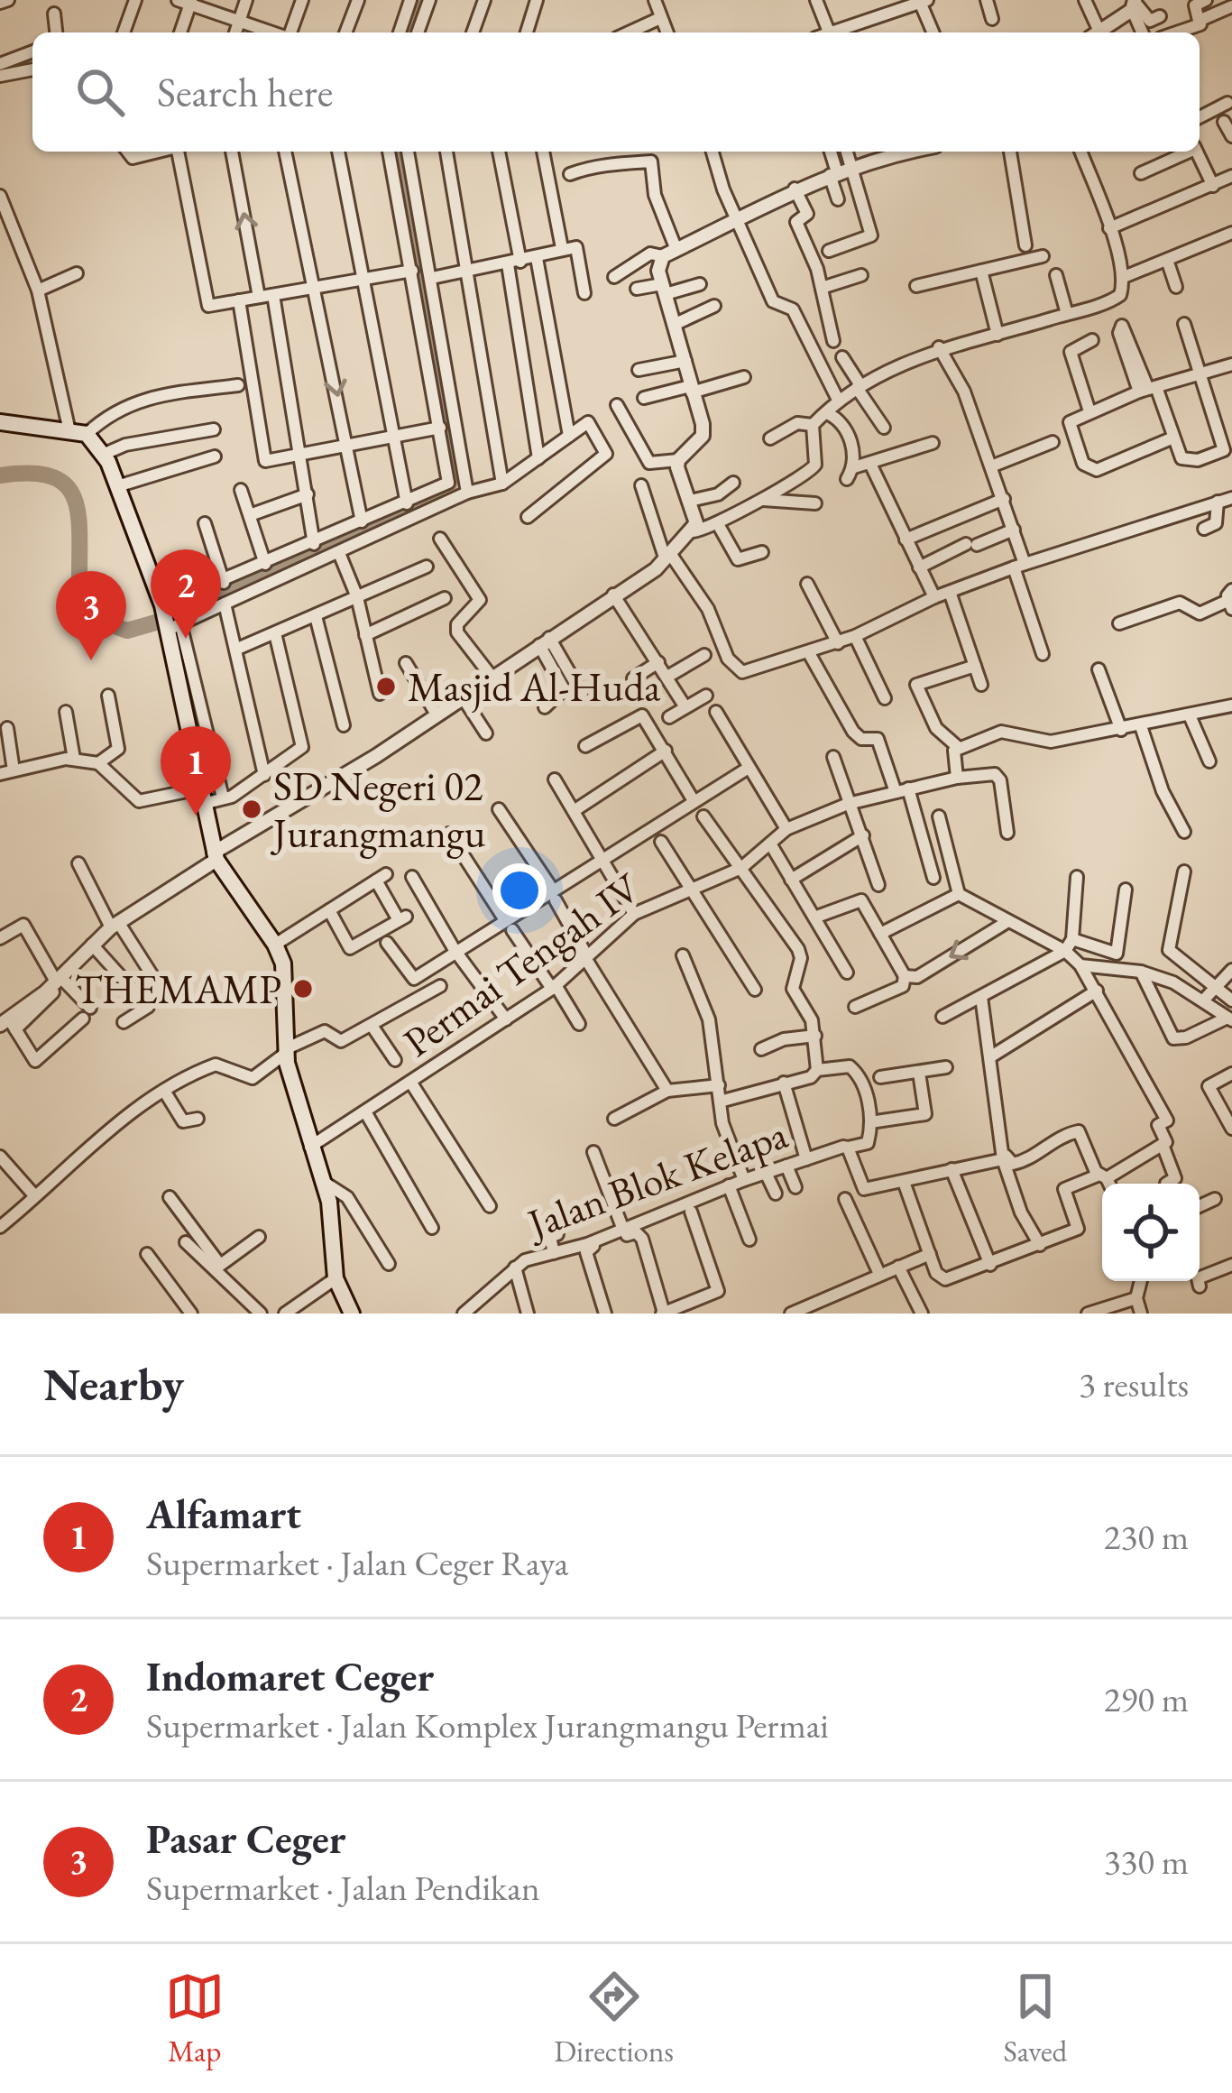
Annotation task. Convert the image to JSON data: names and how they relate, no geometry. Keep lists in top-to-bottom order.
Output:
{
  "streets": {
    "street": ["Permai Tengah IV", "Jalan Blok Kelapa"]
  },
  "places": ["Masjid Al-Huda", "SD Negeri 02 Jurangmangu", "THEMAMP"],
  "page": {
    "search": "Search here",
    "pins": ["2", "3", "1"],
    "heading": ["Nearby", "3 results"],
    "list": [
      {
        "mark": "1",
        "name": "Alfamart",
        "note": "Supermarket · Jalan Ceger Raya",
        "value": "230 m"
      },
      {
        "mark": "2",
        "name": "Indomaret Ceger",
        "note": "Supermarket · Jalan Komplex Jurangmangu Permai",
        "value": "290 m"
      },
      {
        "mark": "3",
        "name": "Pasar Ceger",
        "note": "Supermarket · Jalan Pendikan",
        "value": "330 m"
      }
    ],
    "nav": ["Map", "Directions", "Saved"]
  }
}
